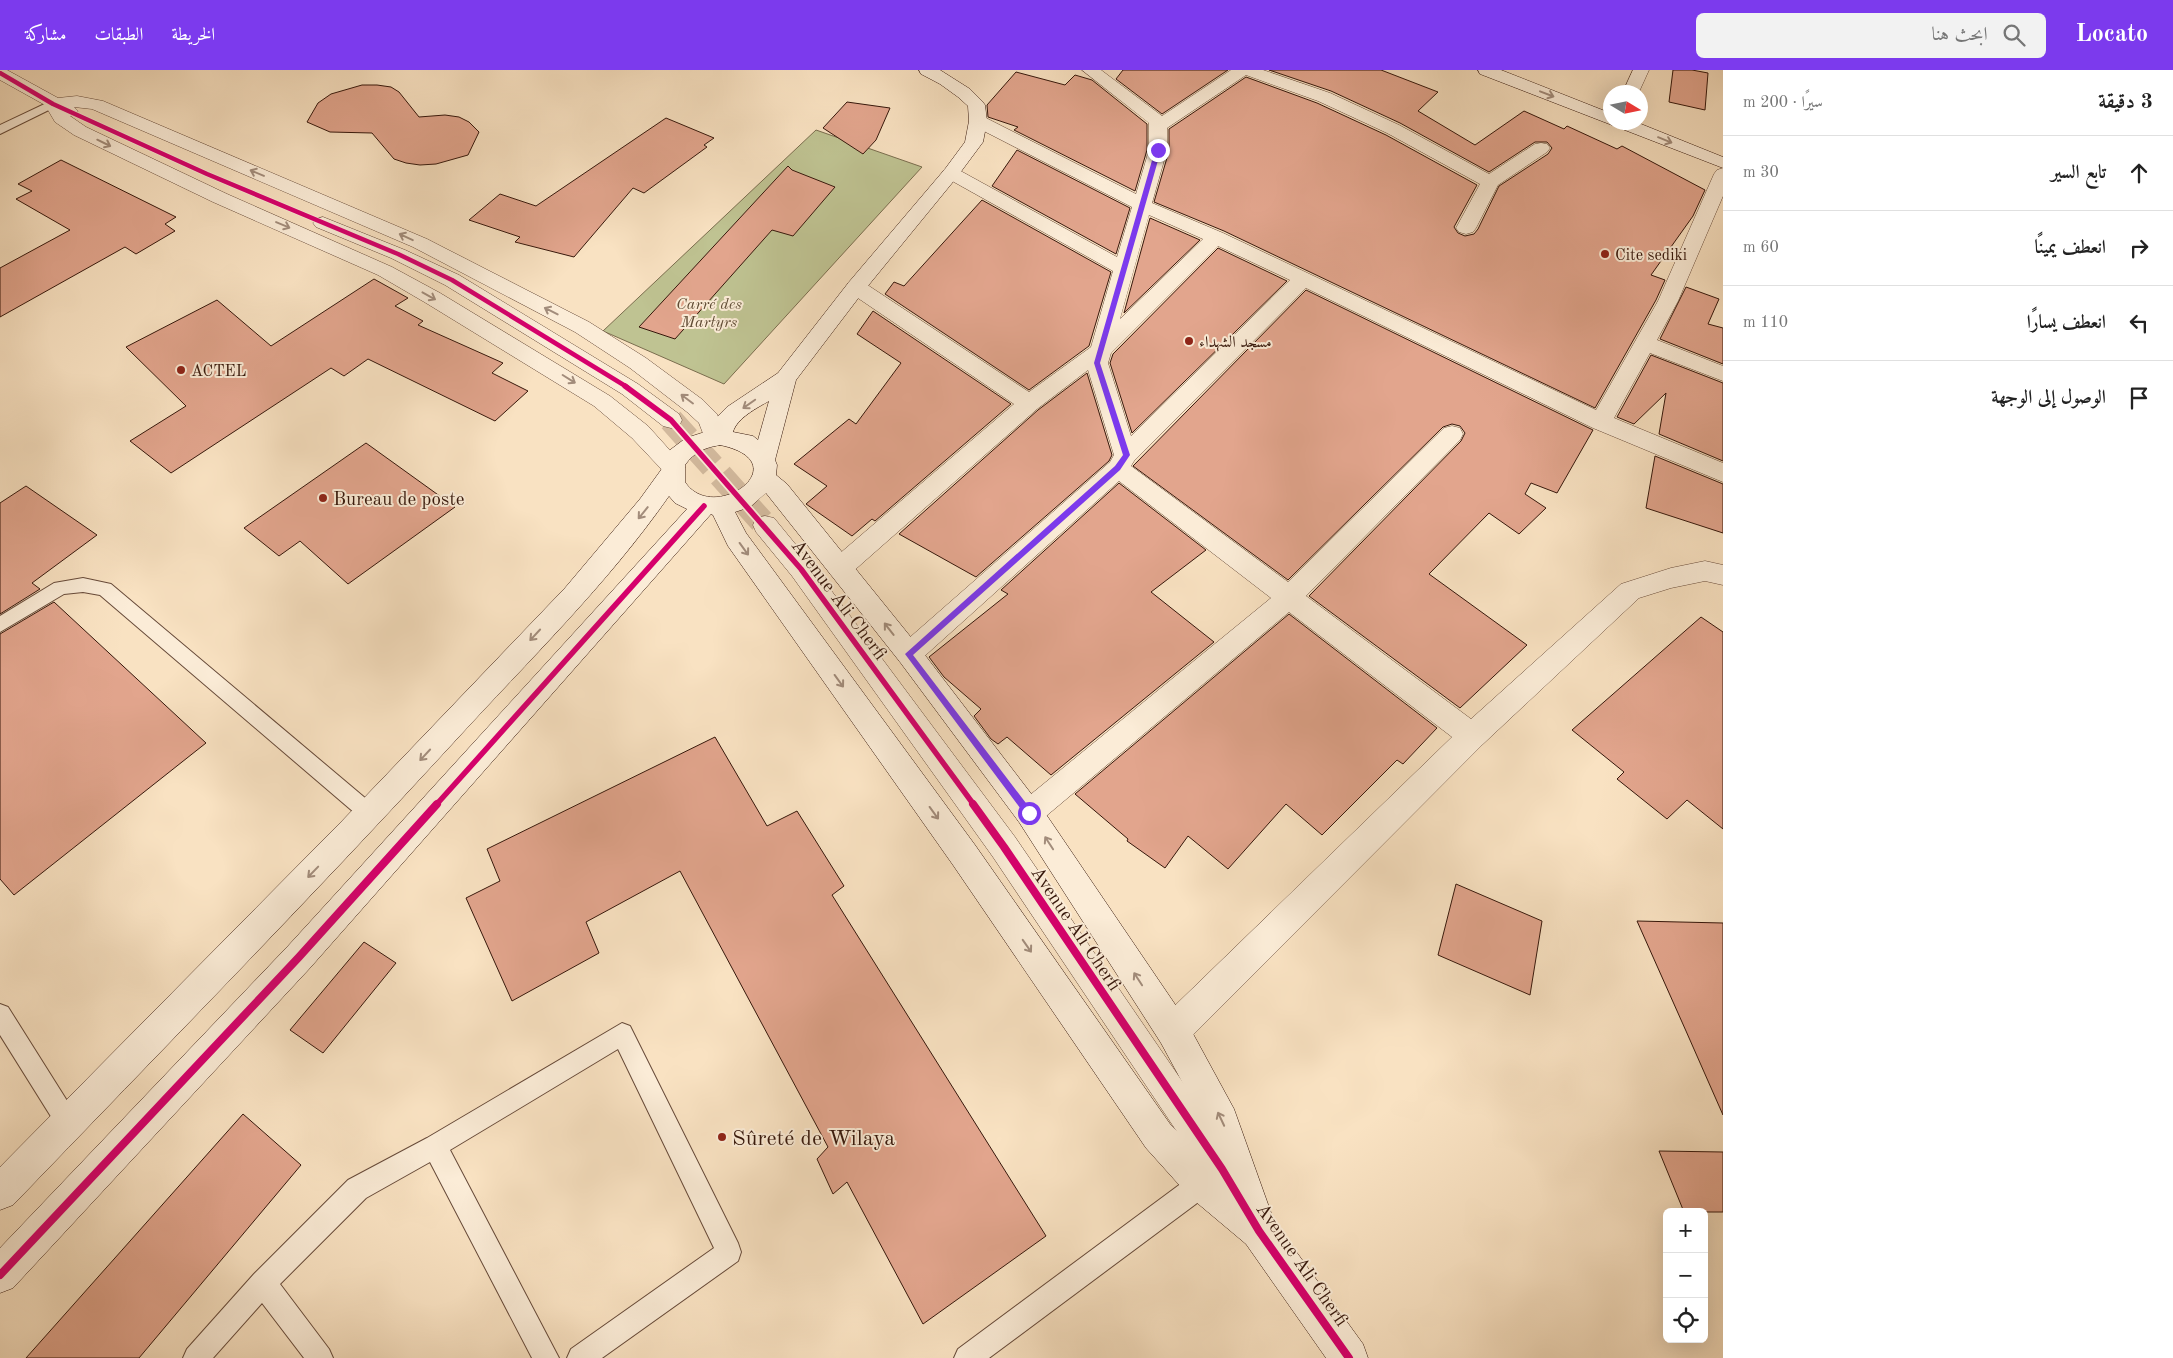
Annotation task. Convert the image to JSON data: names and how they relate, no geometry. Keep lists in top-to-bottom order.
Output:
{
  "streets": {
    "street": ["Avenue Ali Cherfi"]
  },
  "parks": ["Carré des Martyrs"],
  "places": [
    "Cite sediki",
    "مسجد الشهداء",
    "ACTEL",
    "Bureau de poste",
    "Sûreté de Wilaya"
  ],
  "north": "right",
  "page": {
    "header": "Locato",
    "search": "ابحث هنا",
    "nav": ["الخريطة", "الطبقات", "مشاركة"],
    "heading": ["3 دقيقة", "سيرًا · 200 m"],
    "list": [
      ["تابع السير", "30 m"],
      ["انعطف يمينًا", "60 m"],
      ["انعطف يسارًا", "110 m"],
      "الوصول إلى الوجهة"
    ],
    "map_buttons": ["+", "−"]
  }
}
